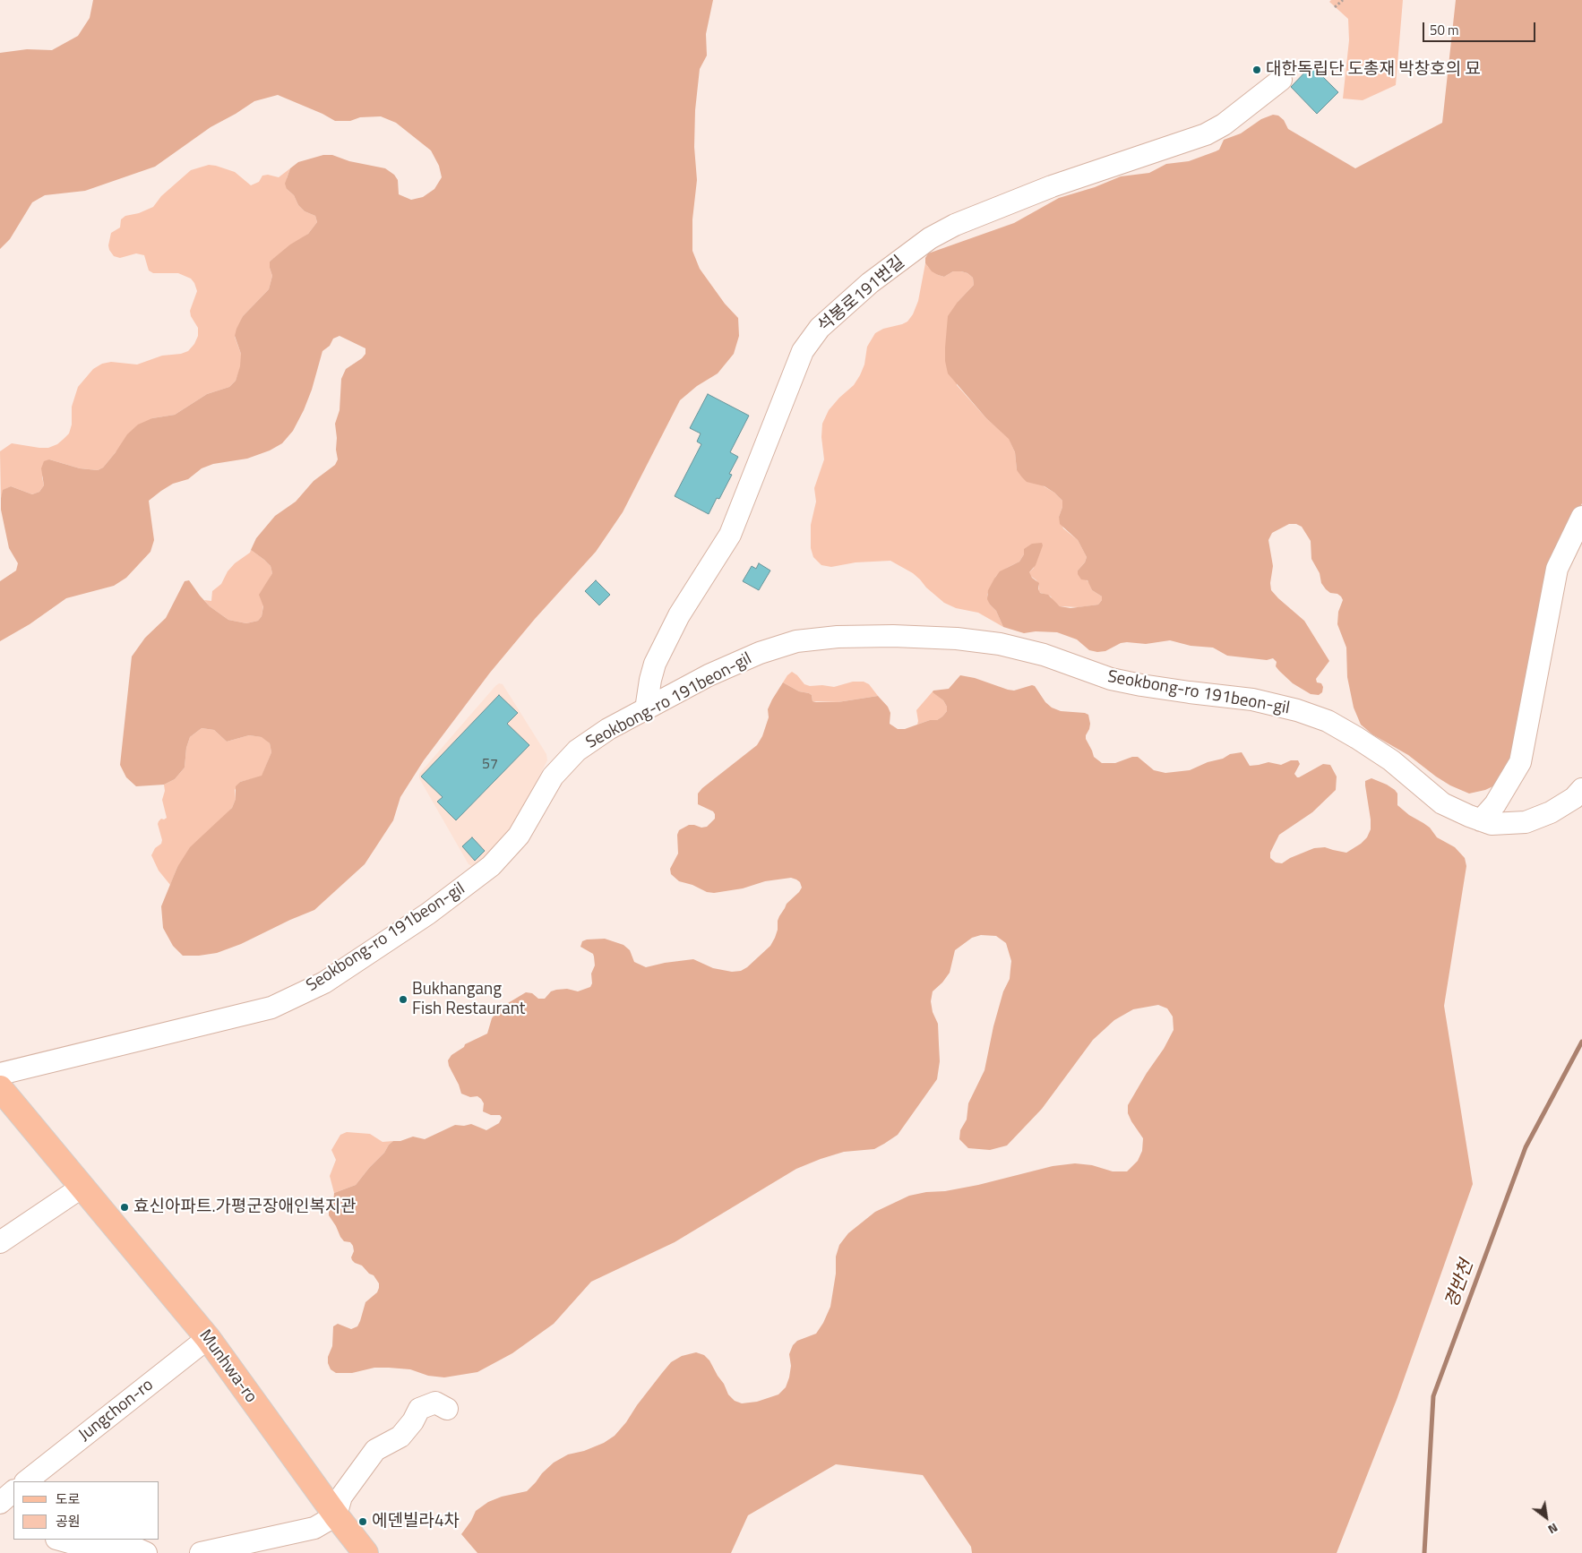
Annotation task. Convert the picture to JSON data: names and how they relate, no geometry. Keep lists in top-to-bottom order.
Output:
{
  "streets": {
    "main road": ["Munhwa-ro"],
    "street": ["석봉로191번길", "Seokbong-ro 191beon-gil", "Jungchon-ro"]
  },
  "crossings": [
    ["석봉로191번길", "Seokbong-ro 191beon-gil"],
    ["Munhwa-ro", "Jungchon-ro"]
  ],
  "water": ["경반천"],
  "places": [
    "대한독립단 도총재 박창호의 묘",
    "Bukhangang Fish Restaurant",
    "효신아파트.가평군장애인복지관",
    "에덴빌라4차"
  ],
  "house_numbers": ["57"],
  "legend": ["도로", "공원"],
  "scale_bar": "50 m",
  "north": "bottom right"
}
